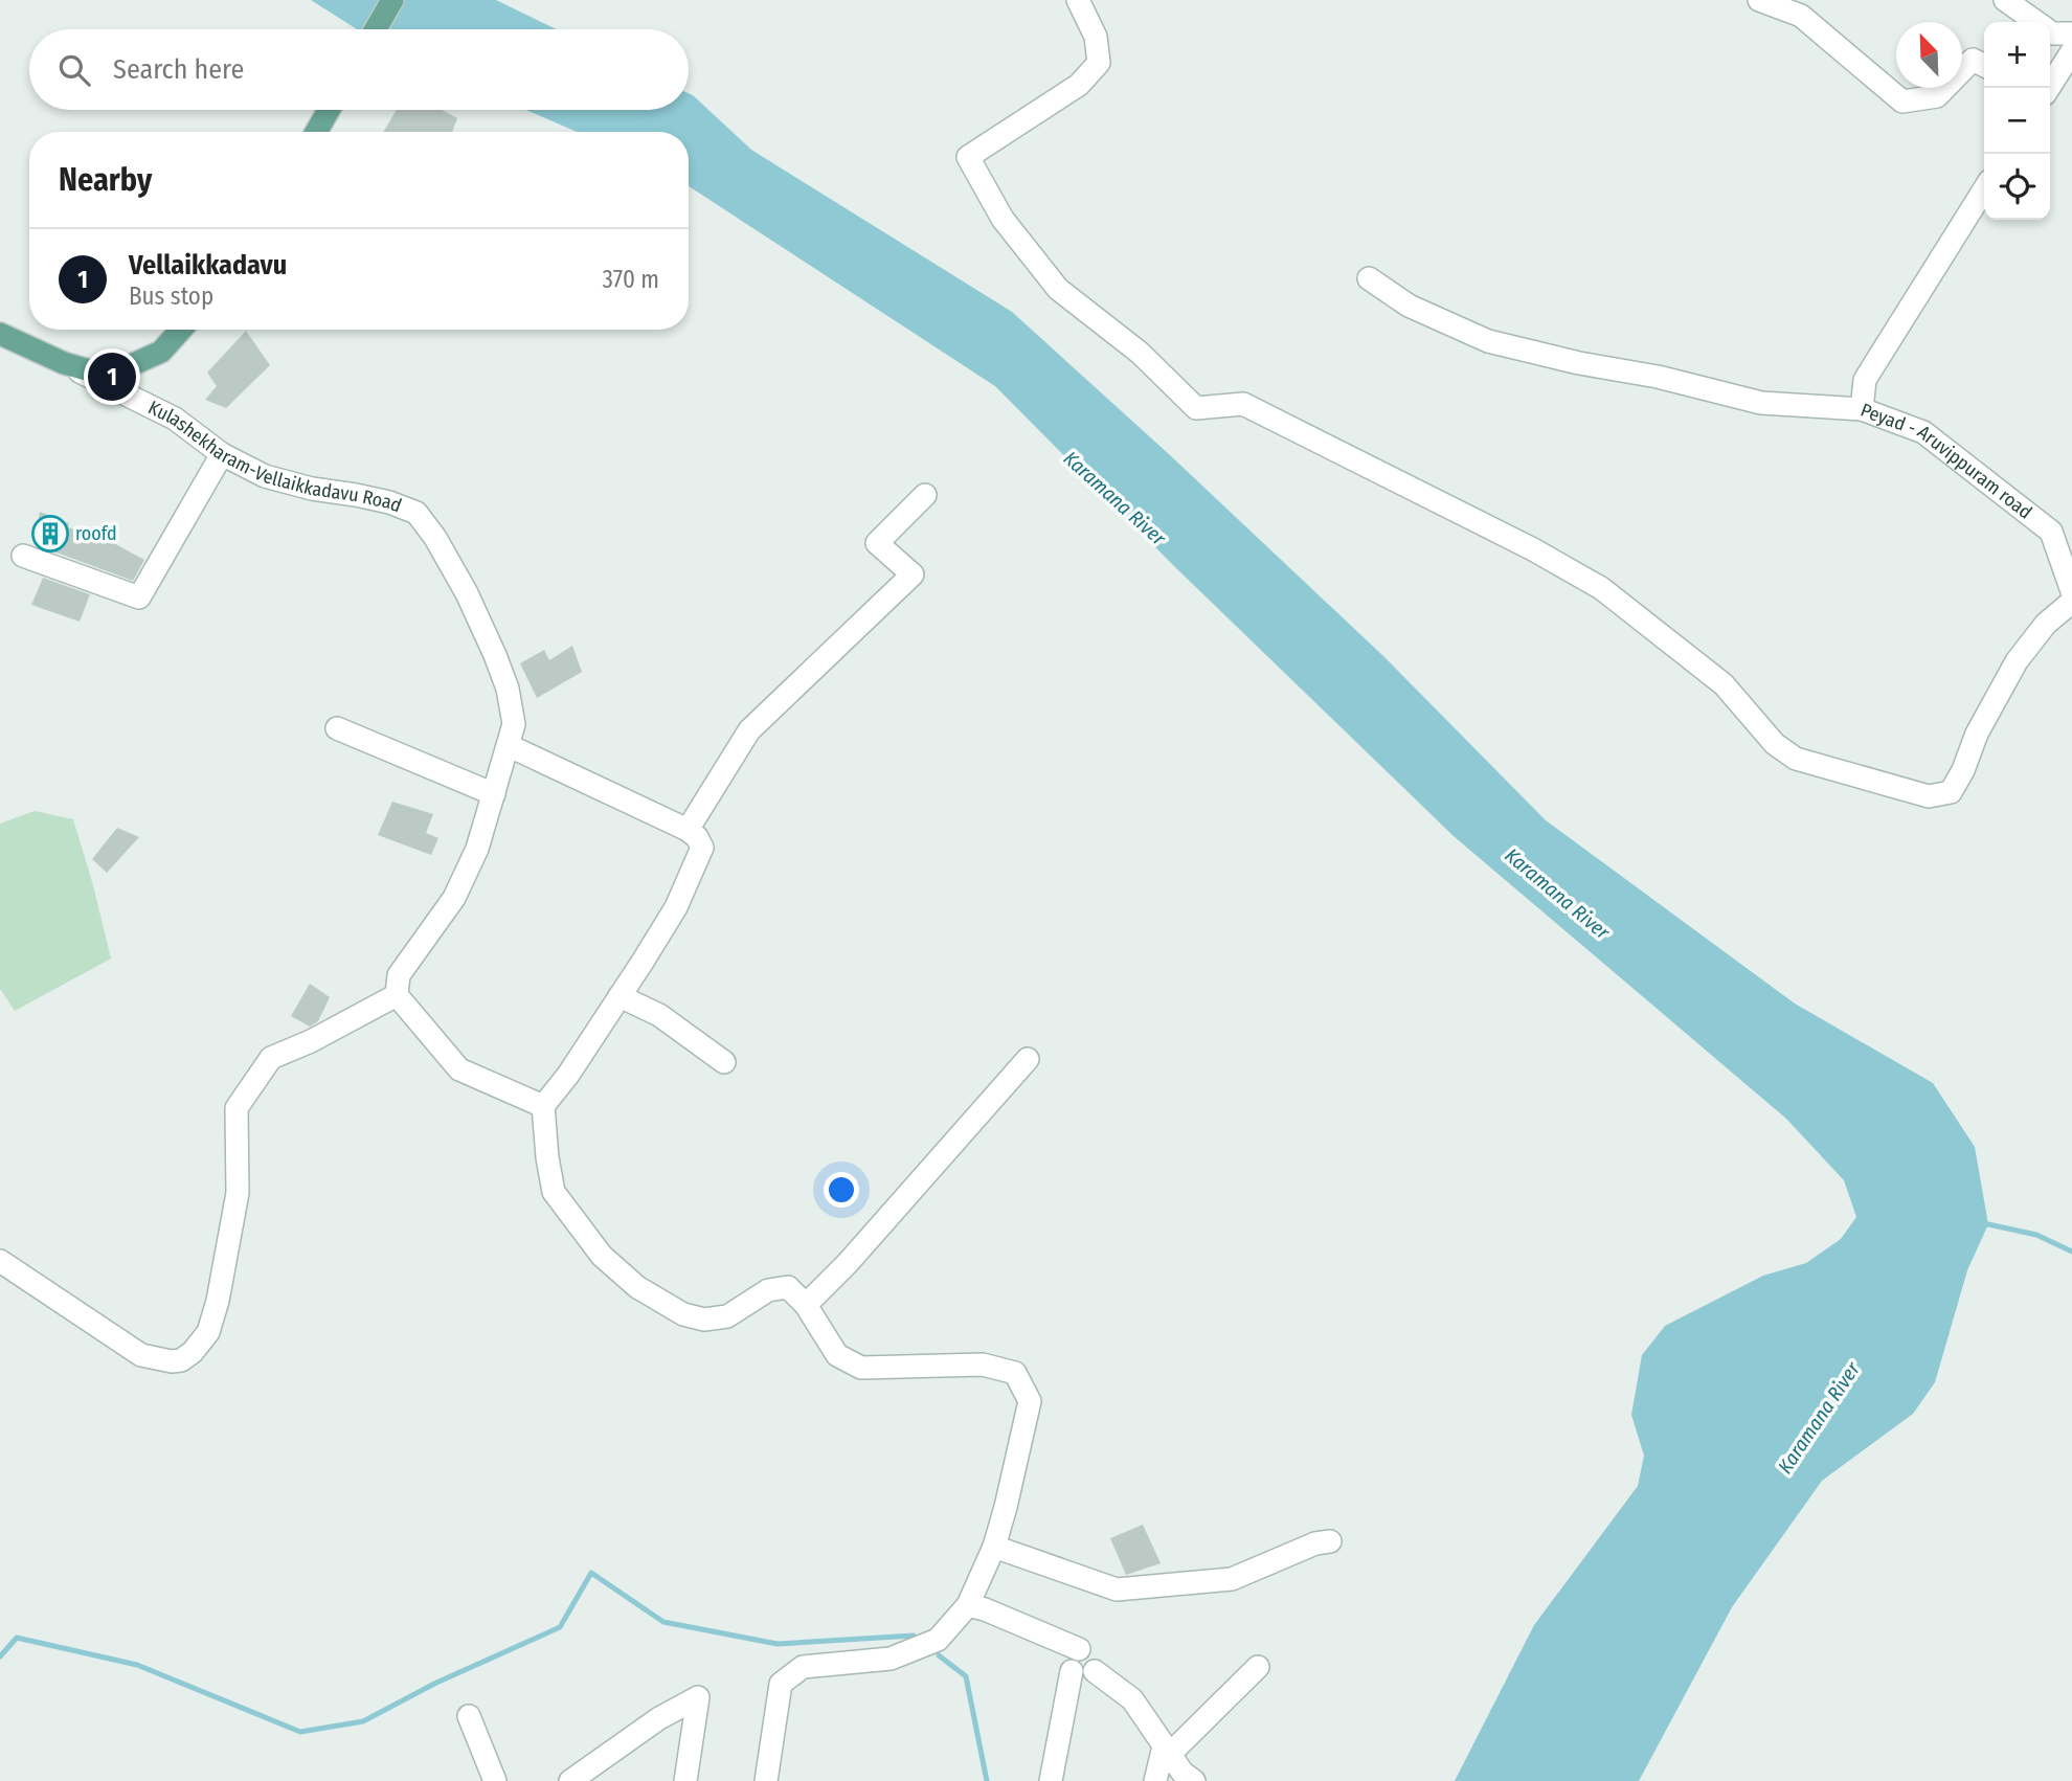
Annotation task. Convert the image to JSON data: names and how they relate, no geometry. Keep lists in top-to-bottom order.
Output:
{
  "streets": {
    "street": ["Kulashekharam-Vellaikkadavu Road", "Peyad - Aruvippuram road"]
  },
  "water": ["Karamana River"],
  "places": {
    "building": ["roofd"]
  },
  "north": "top left",
  "page": {
    "map_buttons": ["+", "−"],
    "search": "Search here",
    "heading": "Nearby",
    "list": [
      {
        "mark": "1",
        "name": "Vellaikkadavu",
        "note": "Bus stop",
        "value": "370 m"
      }
    ],
    "pins": "1"
  }
}
